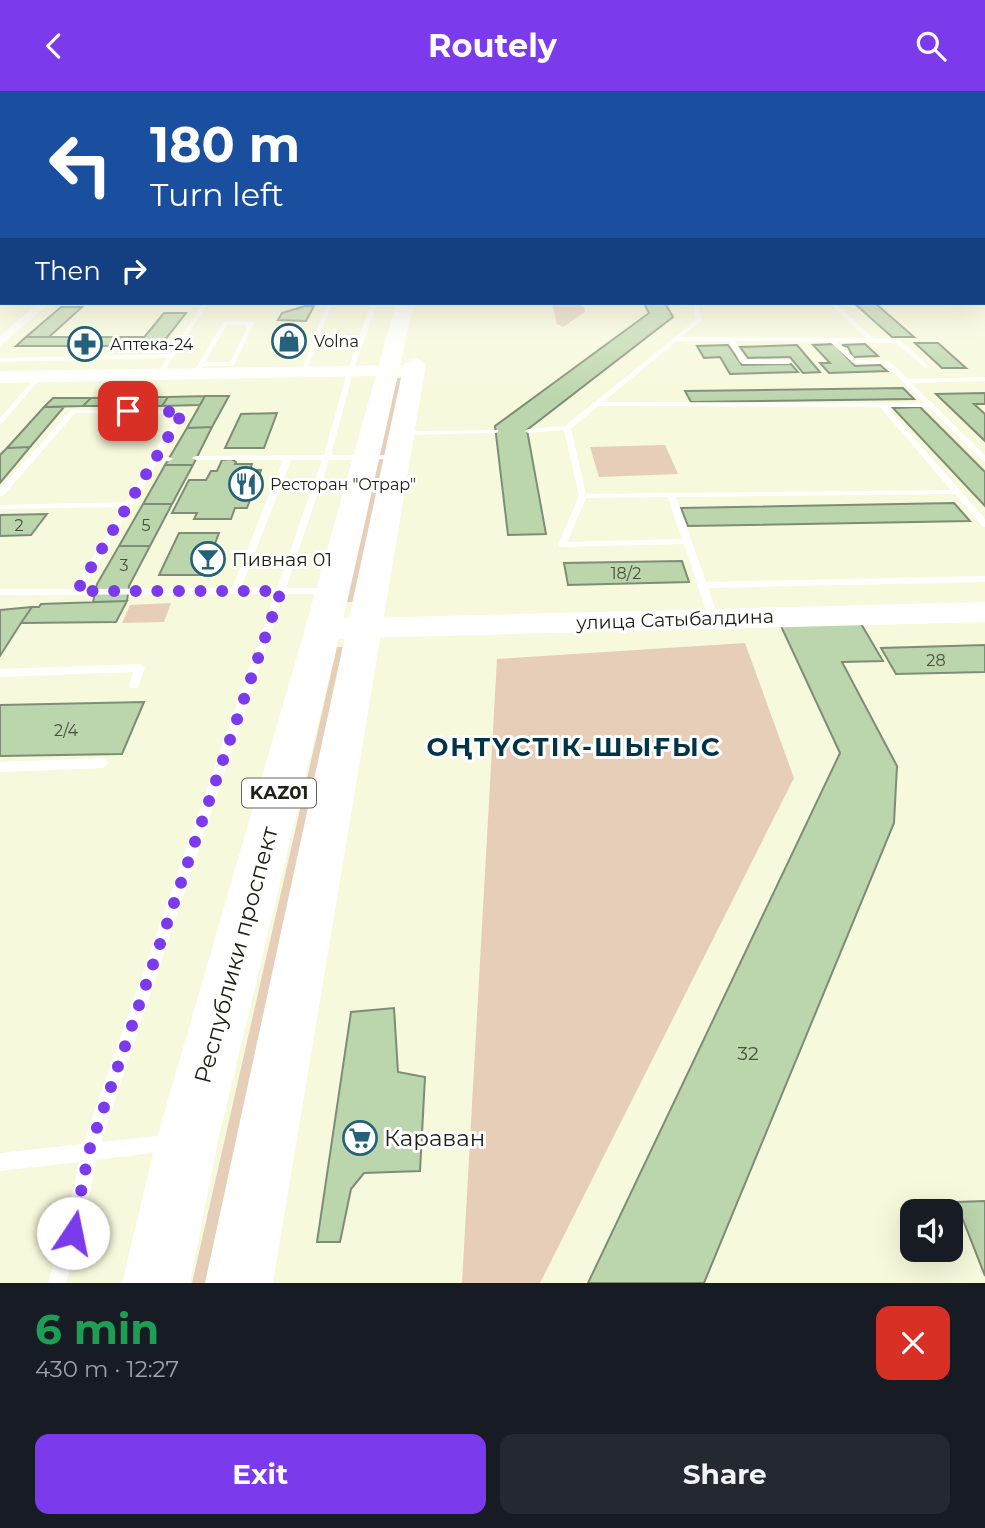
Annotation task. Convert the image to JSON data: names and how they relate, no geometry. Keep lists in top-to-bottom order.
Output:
{
  "streets": {
    "highway": ["KАZ01", "Республики проспект"],
    "street": ["улица Сатыбалдина"]
  },
  "crossings": [
    ["улица Сатыбалдина", "Республики проспект"]
  ],
  "districts": ["ОҢТҮСТІК-ШЫҒЫС"],
  "places": {
    "shop": ["Volna"],
    "pharmacy": ["Аптека-24"],
    "restaurant": ["Ресторан \"Отрар\""],
    "bar": ["Пивная 01"],
    "supermarket": ["Караван"]
  },
  "house_numbers": [
    "2",
    "5",
    "3",
    "18/2",
    "28",
    "2/4",
    "32"
  ],
  "page": {
    "header": "Routely",
    "turn": ["180 m", "Turn left"],
    "then": "Then",
    "heading": ["6 min", "430 m · 12:27"],
    "buttons": ["Exit", "Share"]
  }
}
